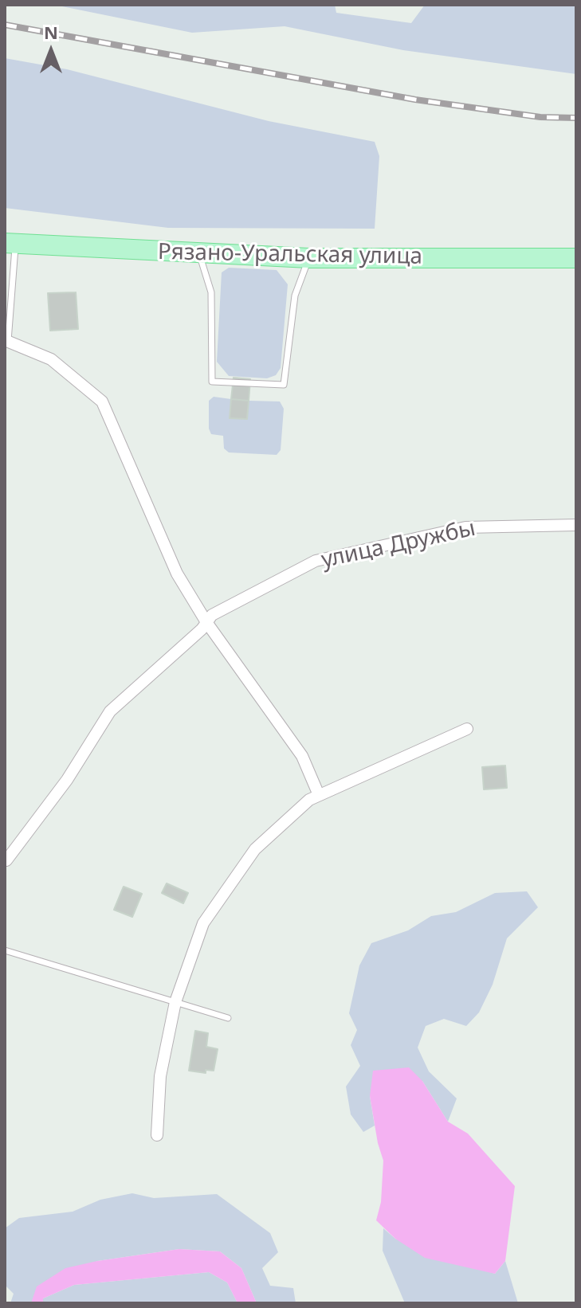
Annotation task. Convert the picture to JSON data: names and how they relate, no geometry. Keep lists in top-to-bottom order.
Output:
{
  "streets": {
    "main road": ["Рязано-Уральская улица"],
    "street": ["улица Дружбы"]
  },
  "north": "top"
}
